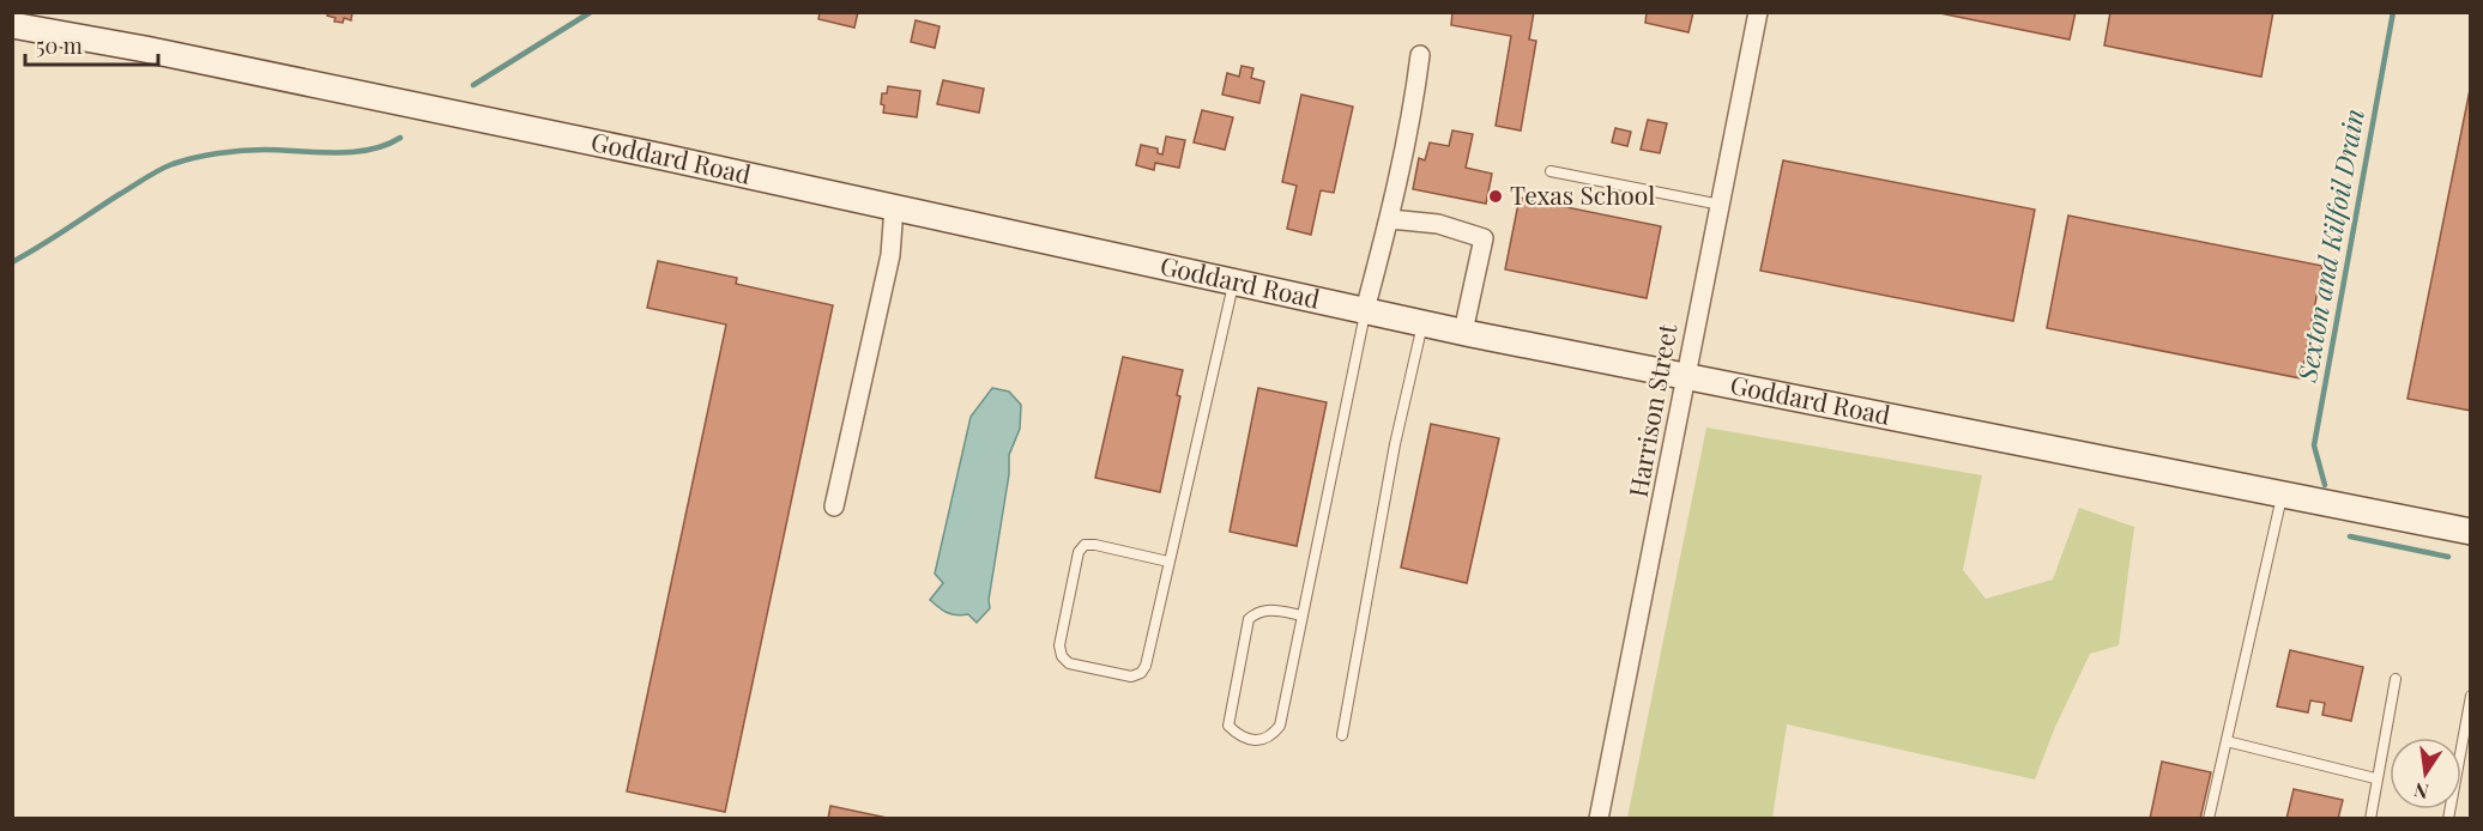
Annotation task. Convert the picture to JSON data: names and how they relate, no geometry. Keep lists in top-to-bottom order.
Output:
{
  "streets": {
    "main road": ["Goddard Road"],
    "street": ["Harrison Street"]
  },
  "crossings": [
    ["Goddard Road", "Harrison Street"]
  ],
  "water": ["Sexton and Kilfoil Drain"],
  "places": ["Texas School"],
  "scale_bar": "50 m",
  "north": "bottom"
}
